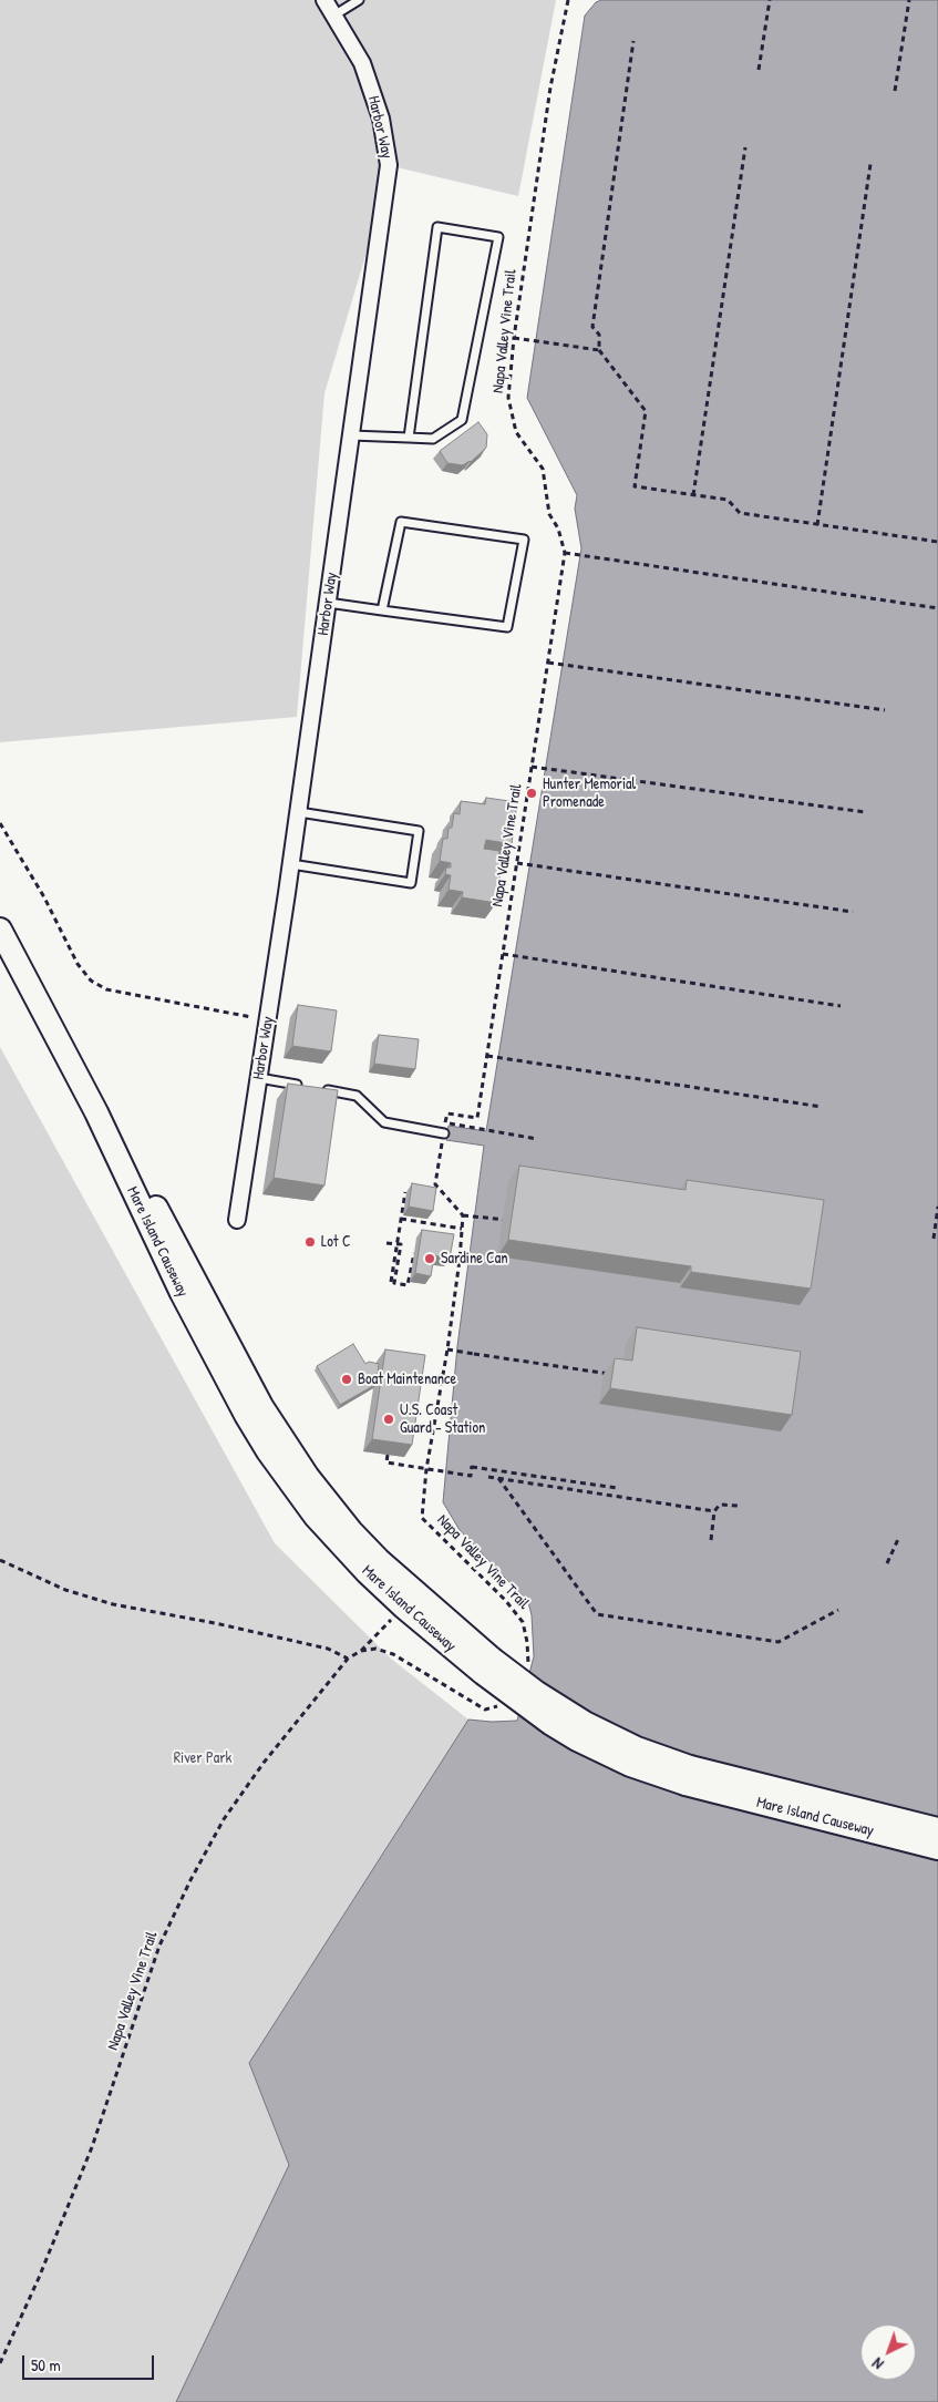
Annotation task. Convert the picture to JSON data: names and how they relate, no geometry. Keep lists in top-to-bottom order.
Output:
{
  "streets": {
    "main road": ["Mare Island Causeway"],
    "street": ["Harbor Way"],
    "path": ["Napa Valley Vine Trail"]
  },
  "parks": ["River Park"],
  "places": [
    "Hunter Memorial Promenade",
    "Lot C",
    "Sardine Can",
    "Boat Maintenance",
    "U.S. Coast Guard - Station"
  ],
  "scale_bar": "50 m",
  "north": "bottom left"
}
